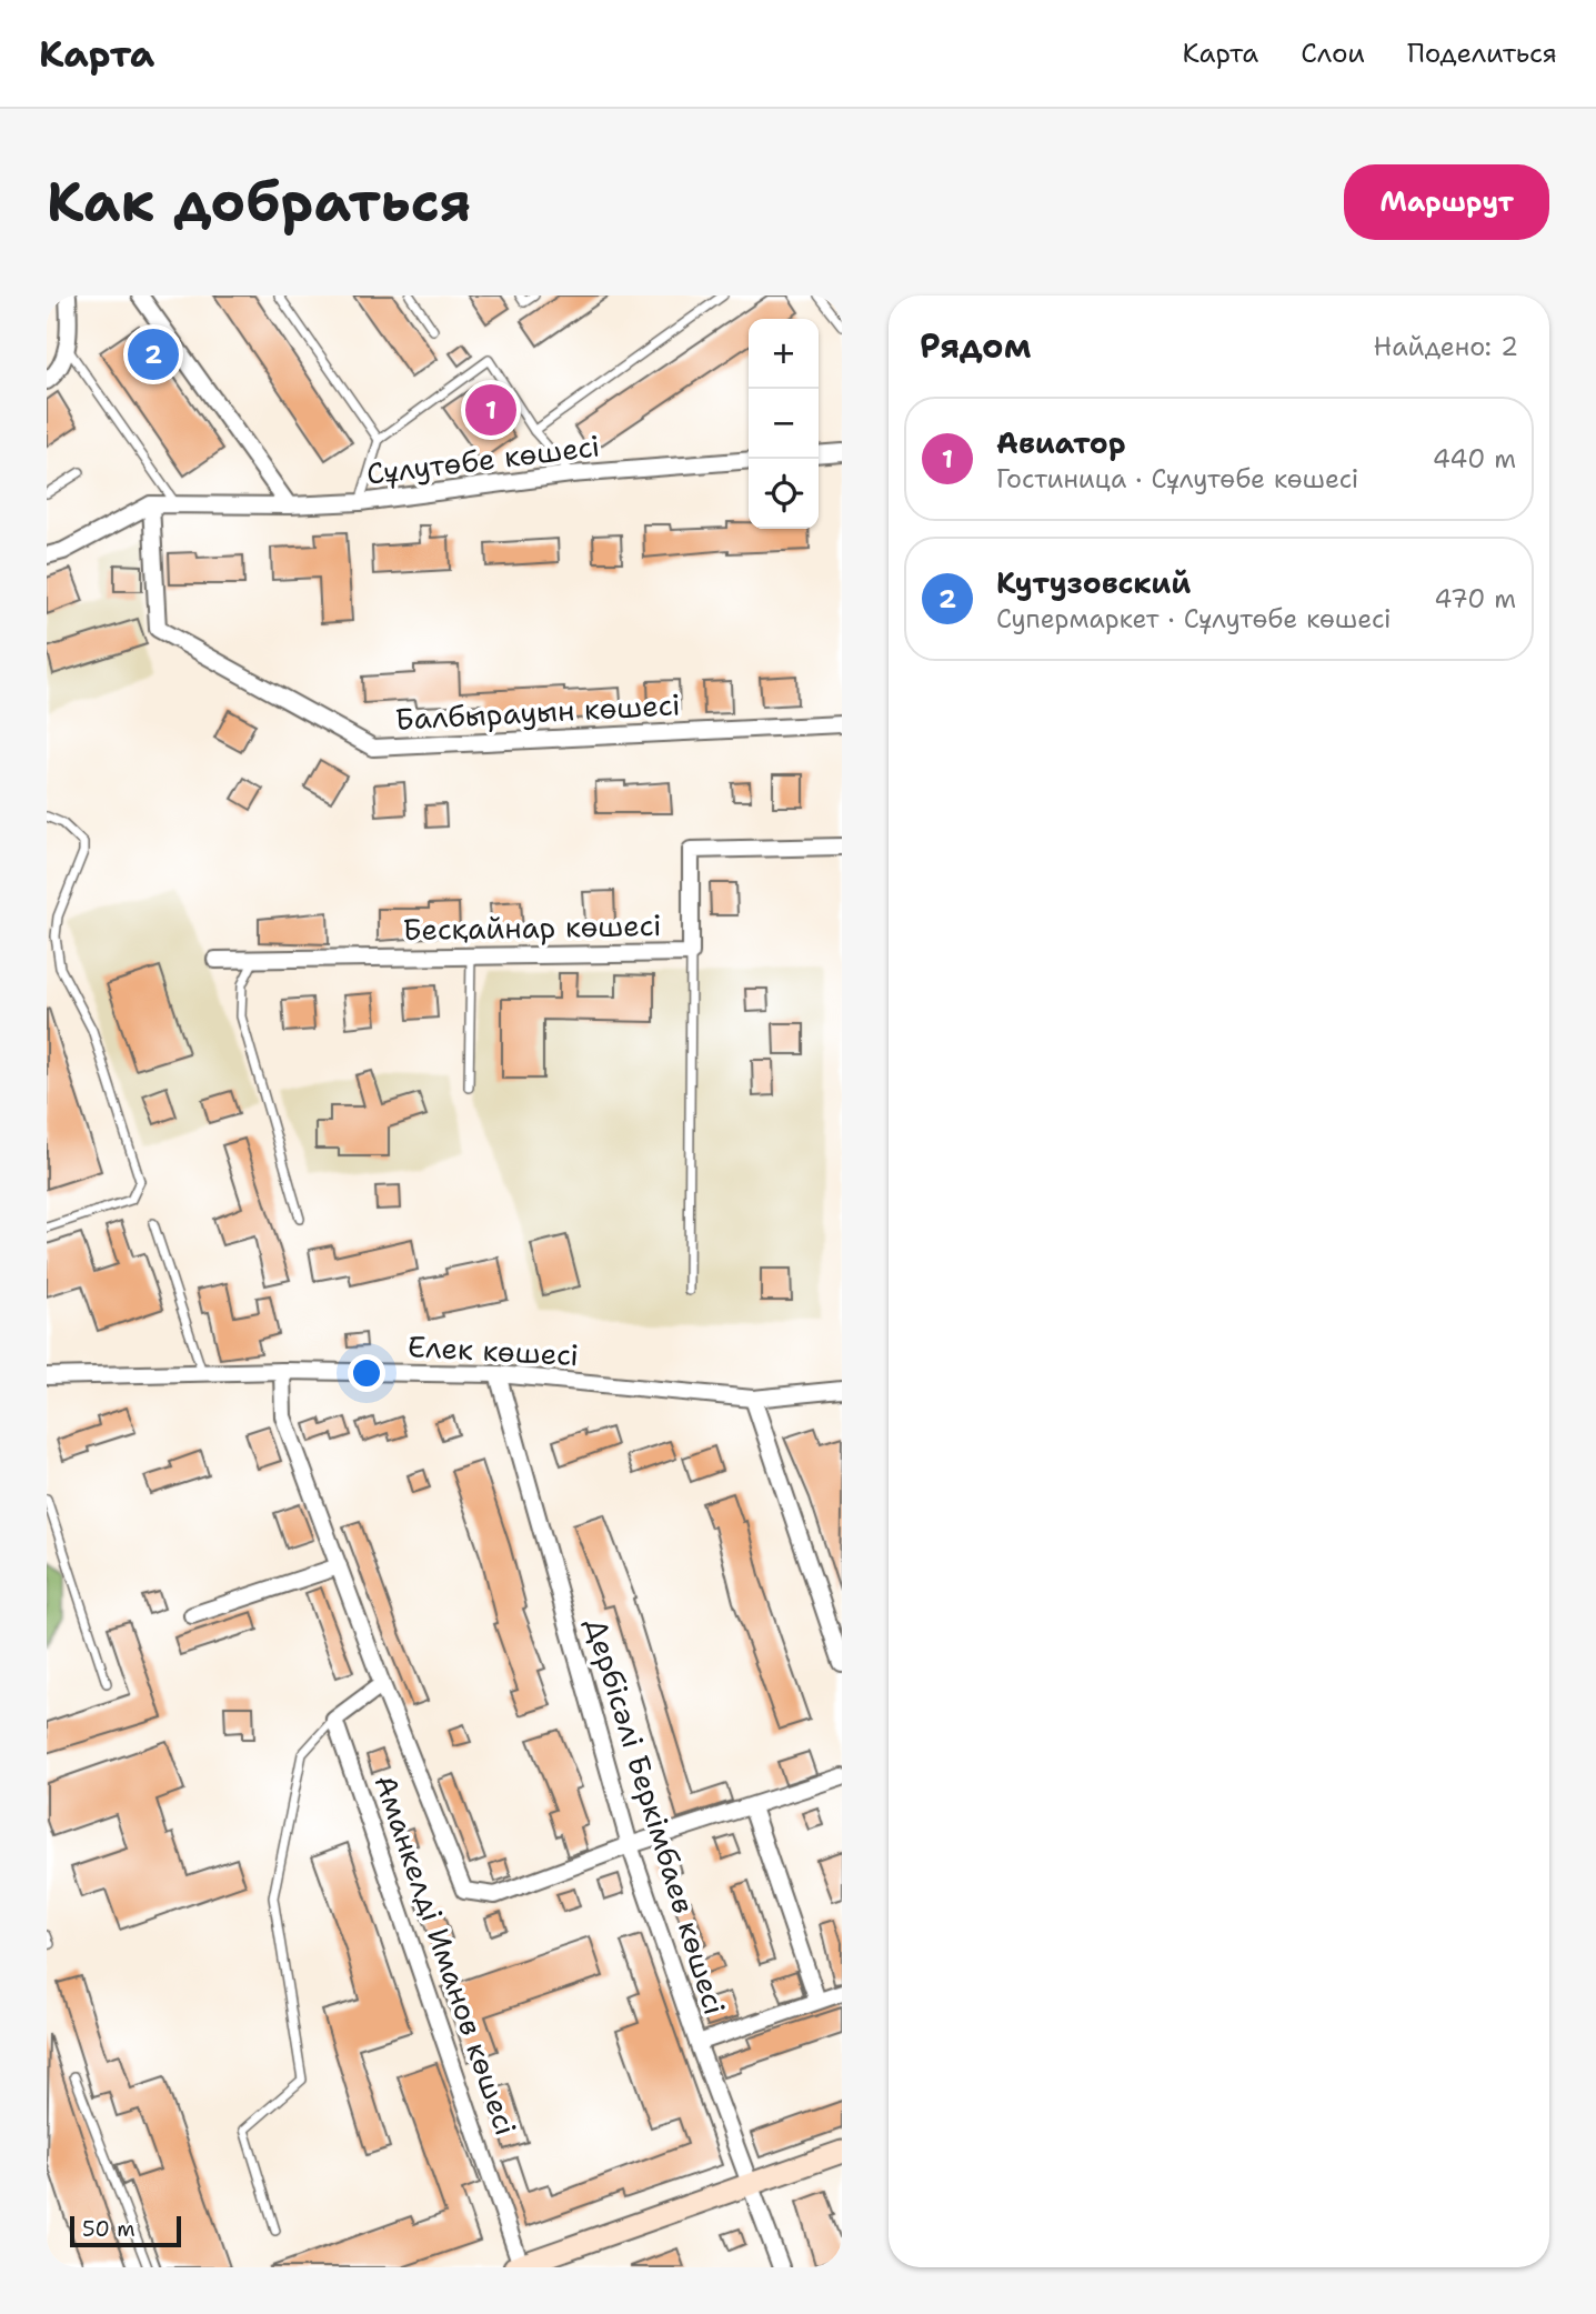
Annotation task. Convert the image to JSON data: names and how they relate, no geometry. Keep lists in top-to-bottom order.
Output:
{
  "streets": {
    "street": [
      "Сұлутөбе көшесі",
      "Балбырауын көшесі",
      "Бесқайнар көшесі",
      "Елек көшесі",
      "Дербісәлі Беркімбаев көшесі",
      "Аманкелді Иманов көшесі"
    ]
  },
  "crossings": [
    ["Сұлутөбе көшесі", "Балбырауын көшесі"],
    ["Елек көшесі", "Дербісәлі Беркімбаев көшесі"],
    ["Елек көшесі", "Аманкелді Иманов көшесі"],
    ["Дербісәлі Беркімбаев көшесі", "Аманкелді Иманов көшесі"]
  ],
  "scale_bar": "50 m",
  "page": {
    "header": "Карта",
    "nav": ["Карта", "Слои", "Поделиться"],
    "buttons": "Маршрут",
    "title": "Как добраться",
    "heading": ["Рядом", "Найдено: 2"],
    "map_buttons": ["+", "−"],
    "pins": ["2", "1"],
    "list": [
      {
        "mark": "1",
        "name": "Авиатор",
        "note": "Гостиница · Сұлутөбе көшесі",
        "value": "440 m"
      },
      {
        "mark": "2",
        "name": "Кутузовский",
        "note": "Супермаркет · Сұлутөбе көшесі",
        "value": "470 m"
      }
    ],
    "scale": "50 m"
  }
}
